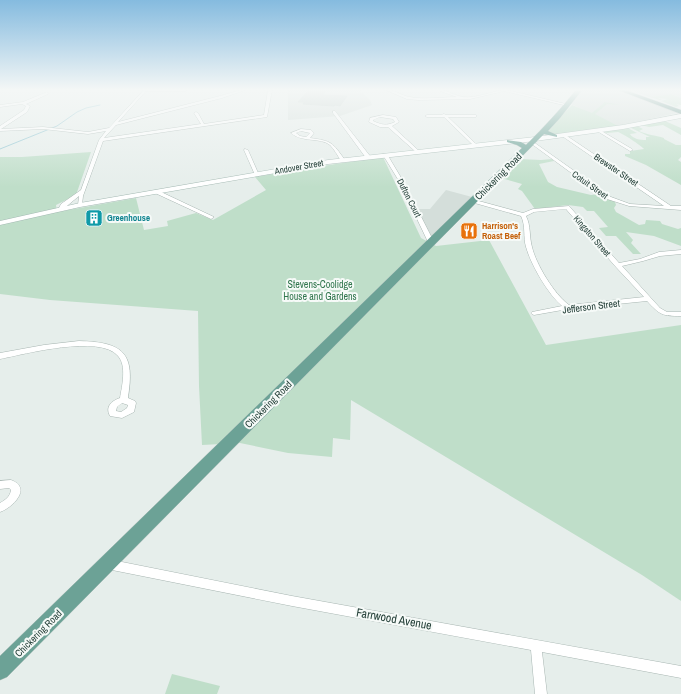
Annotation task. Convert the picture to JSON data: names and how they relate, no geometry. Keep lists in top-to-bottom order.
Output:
{
  "streets": {
    "main road": ["Andover Street", "Chickering Road"],
    "street": [
      "Brewster Street",
      "Cotuit Street",
      "Dufton Court",
      "Kingston Street",
      "Jefferson Street",
      "Farrwood Avenue"
    ]
  },
  "crossings": [
    ["Andover Street", "Brewster Street"],
    ["Andover Street", "Chickering Road"],
    ["Andover Street", "Cotuit Street"],
    ["Andover Street", "Dufton Court"],
    ["Brewster Street", "Cotuit Street"],
    ["Chickering Road", "Cotuit Street"],
    ["Chickering Road", "Dufton Court"],
    ["Chickering Road", "Farrwood Avenue"],
    ["Kingston Street", "Jefferson Street"]
  ],
  "parks": ["Stevens-Coolidge House and Gardens"],
  "places": {
    "building": ["Greenhouse"],
    "restaurant": ["Harrison's Roast Beef"]
  }
}
